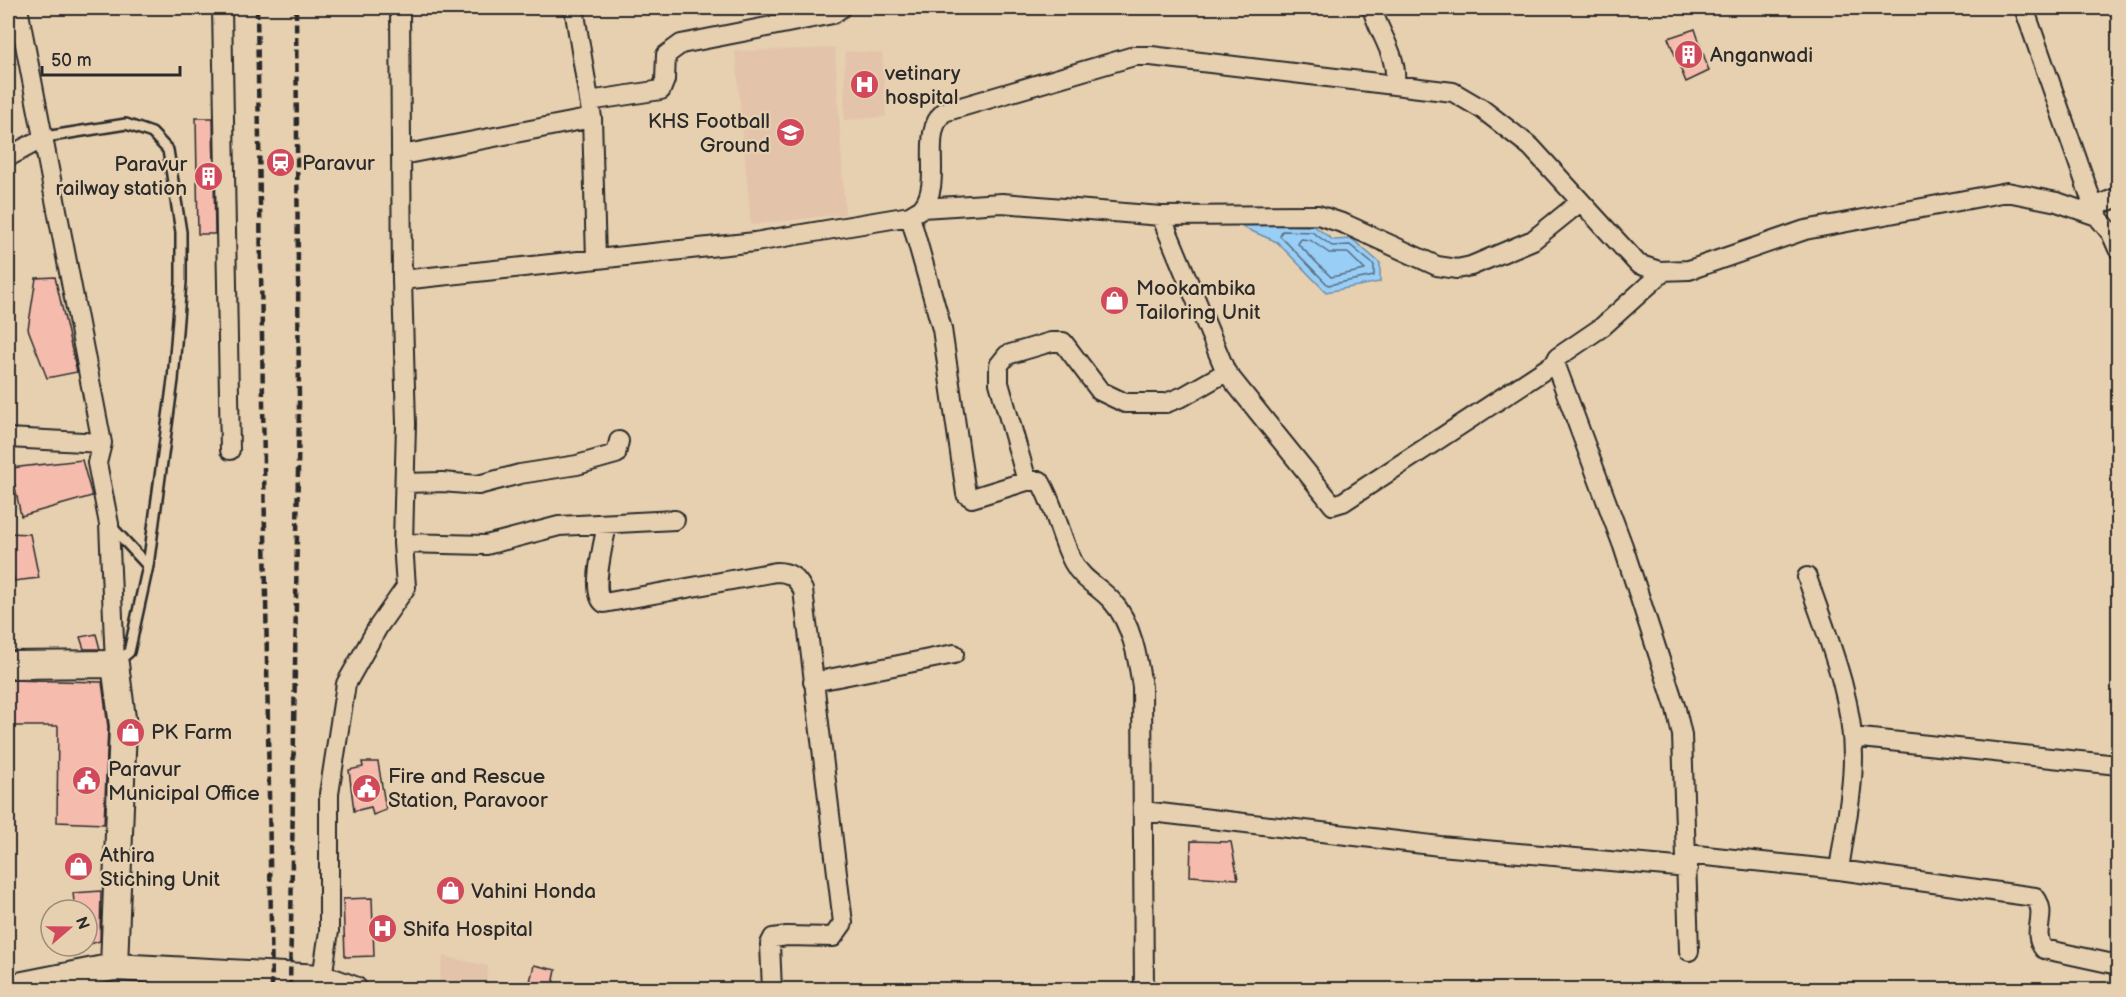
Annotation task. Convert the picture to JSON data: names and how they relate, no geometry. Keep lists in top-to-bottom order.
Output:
{
  "places": {
    "building": ["Anganwadi", "Paravur railway station"],
    "hospital": ["vetinary hospital", "Shifa Hospital"],
    "school or university": ["KHS Football Ground"],
    "station": ["Paravur"],
    "shop": [
      "Mookambika Tailoring Unit",
      "PK Farm",
      "Athira Stiching Unit",
      "Vahini Honda"
    ],
    "public building": ["Paravur Municipal Office", "Fire and Rescue Station, Paravoor"]
  },
  "scale_bar": "50 m",
  "north": "right"
}
